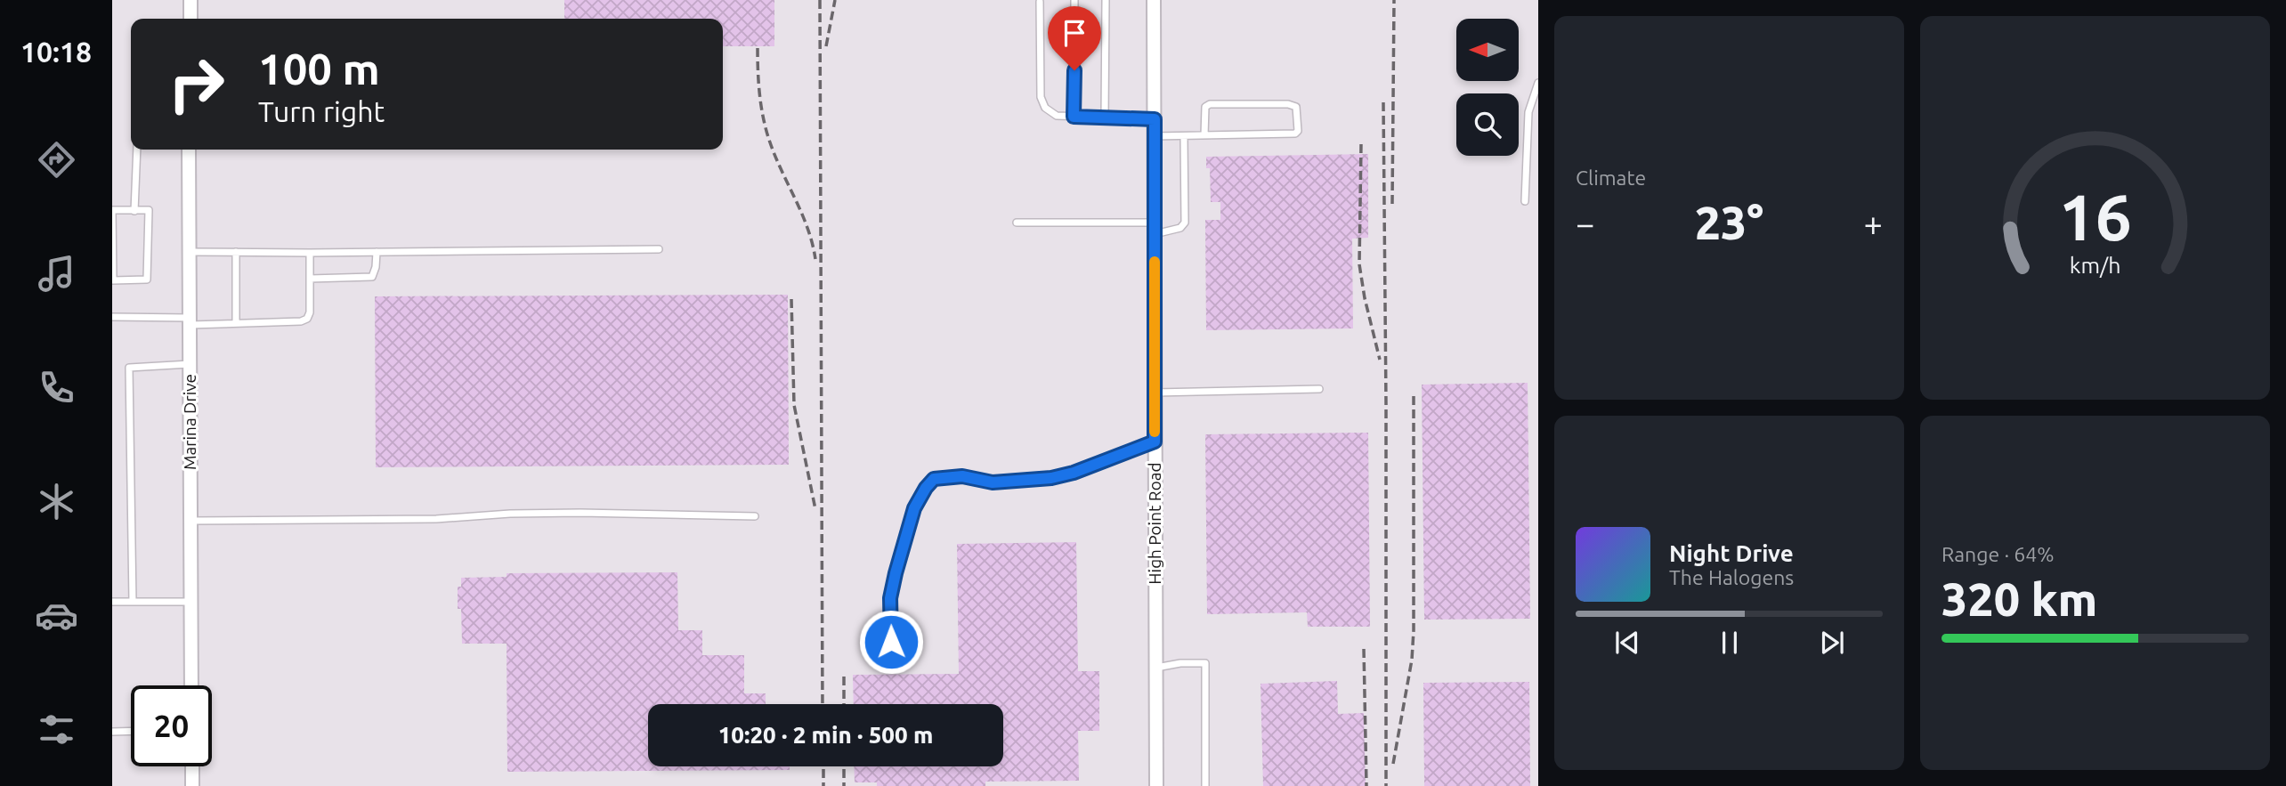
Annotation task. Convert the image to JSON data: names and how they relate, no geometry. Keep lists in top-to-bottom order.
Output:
{
  "streets": {
    "street": ["Marina Drive", "High Point Road"]
  },
  "north": "left",
  "page": {
    "tabs": "10:18",
    "tile": [
      "Climate",
      ["Range · 64%", "320 km"]
    ],
    "turn": ["100 m", "Turn right"],
    "heat": ["−", "23°", "+"],
    "song": ["Night Drive", "The Halogens"],
    "limit": "20",
    "trip": "10:20 · 2 min · 500 m",
    "gauge": ["16", "km/h"]
  }
}
